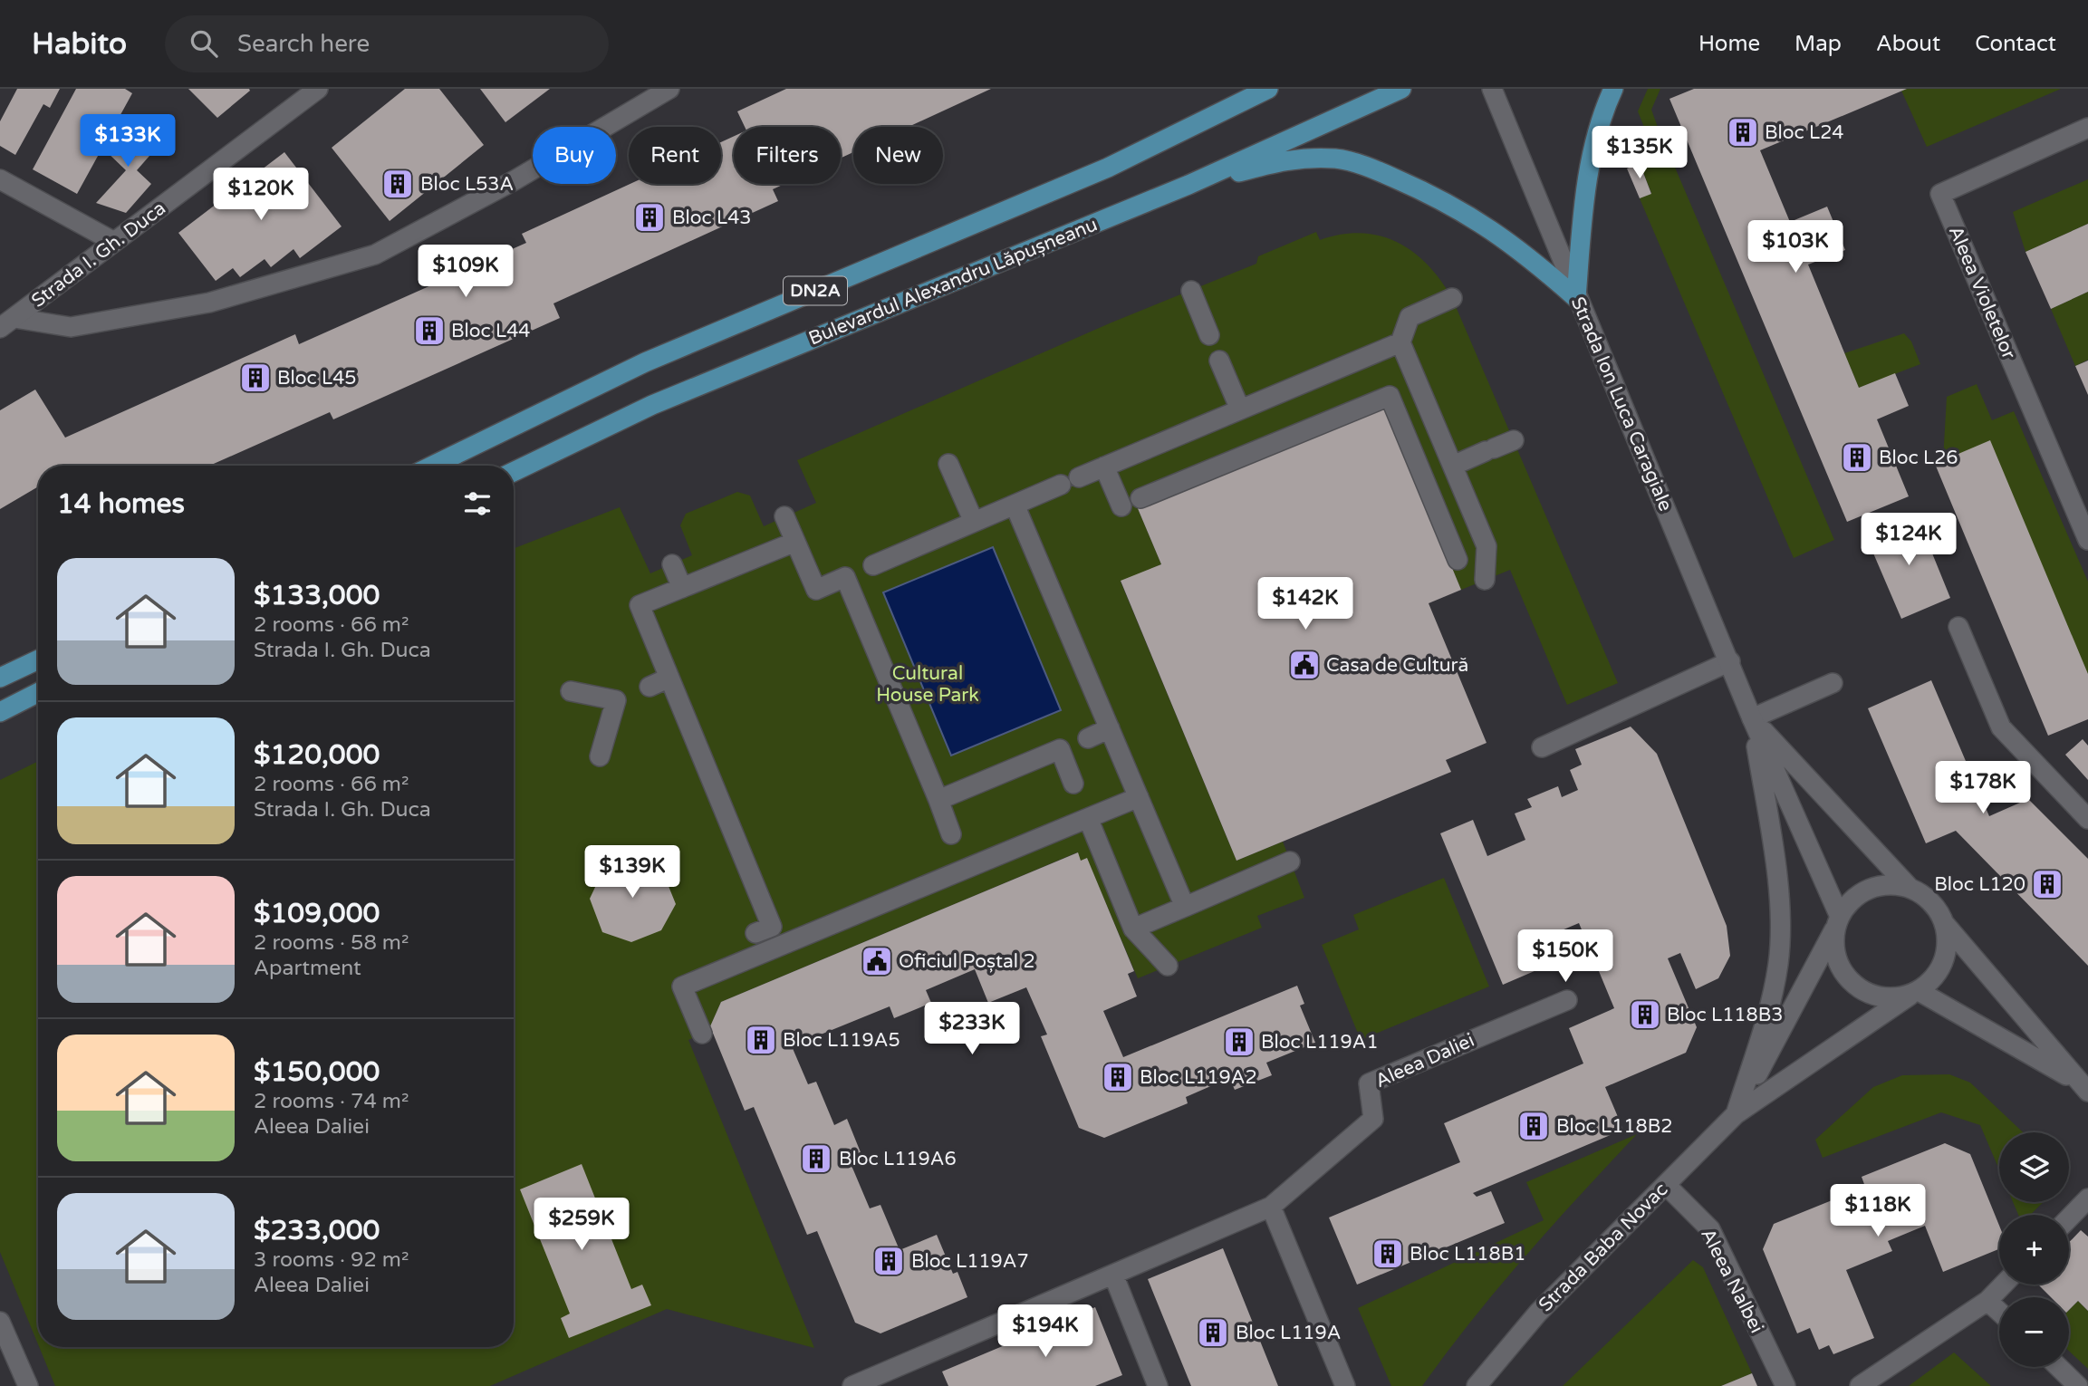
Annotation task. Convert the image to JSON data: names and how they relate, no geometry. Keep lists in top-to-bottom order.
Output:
{
  "streets": {
    "main road": ["Bulevardul Alexandru Lăpușneanu", "DN2A"],
    "street": [
      "Strada I. Gh. Duca",
      "Aleea Violetelor",
      "Strada Ion Luca Caragiale",
      "Aleea Daliei",
      "Strada Baba Novac",
      "Aleea Nalbei"
    ]
  },
  "crossings": [
    ["Strada Ion Luca Caragiale", "Strada Baba Novac"],
    ["Strada Baba Novac", "Aleea Nalbei"]
  ],
  "parks": ["Cultural House Park"],
  "places": {
    "building": [
      "Bloc L24",
      "Bloc L53A",
      "Bloc L43",
      "Bloc L44",
      "Bloc L45",
      "Bloc L26",
      "Bloc L120",
      "Bloc L118B3",
      "Bloc L119A5",
      "Bloc L119A1",
      "Bloc L119A2",
      "Bloc L118B2",
      "Bloc L119A6",
      "Bloc L118B1",
      "Bloc L119A7",
      "Bloc L119A"
    ],
    "public building": ["Casa de Cultură", "Oficiul Poștal 2"]
  },
  "page": {
    "header": "Habito",
    "search": "Search here",
    "nav": [
      "Home",
      "Map",
      "About",
      "Contact"
    ],
    "price": [
      "$133K",
      "$135K",
      "$120K",
      "$103K",
      "$109K",
      "$124K",
      "$142K",
      "$178K",
      "$139K",
      "$150K",
      "$233K",
      "$118K",
      "$259K",
      "$194K"
    ],
    "chip": [
      "Buy",
      "Rent",
      "Filters",
      "New"
    ],
    "heading": "14 homes",
    "list": [
      {
        "name": "$133,000",
        "note": "2 rooms · 66 m² · Strada I. Gh. Duca"
      },
      {
        "name": "$120,000",
        "note": "2 rooms · 66 m² · Strada I. Gh. Duca"
      },
      {
        "name": "$109,000",
        "note": "2 rooms · 58 m² · Apartment"
      },
      {
        "name": "$150,000",
        "note": "2 rooms · 74 m² · Aleea Daliei"
      },
      {
        "name": "$233,000",
        "note": "3 rooms · 92 m² · Aleea Daliei"
      }
    ],
    "map_buttons": ["+", "−"]
  }
}
